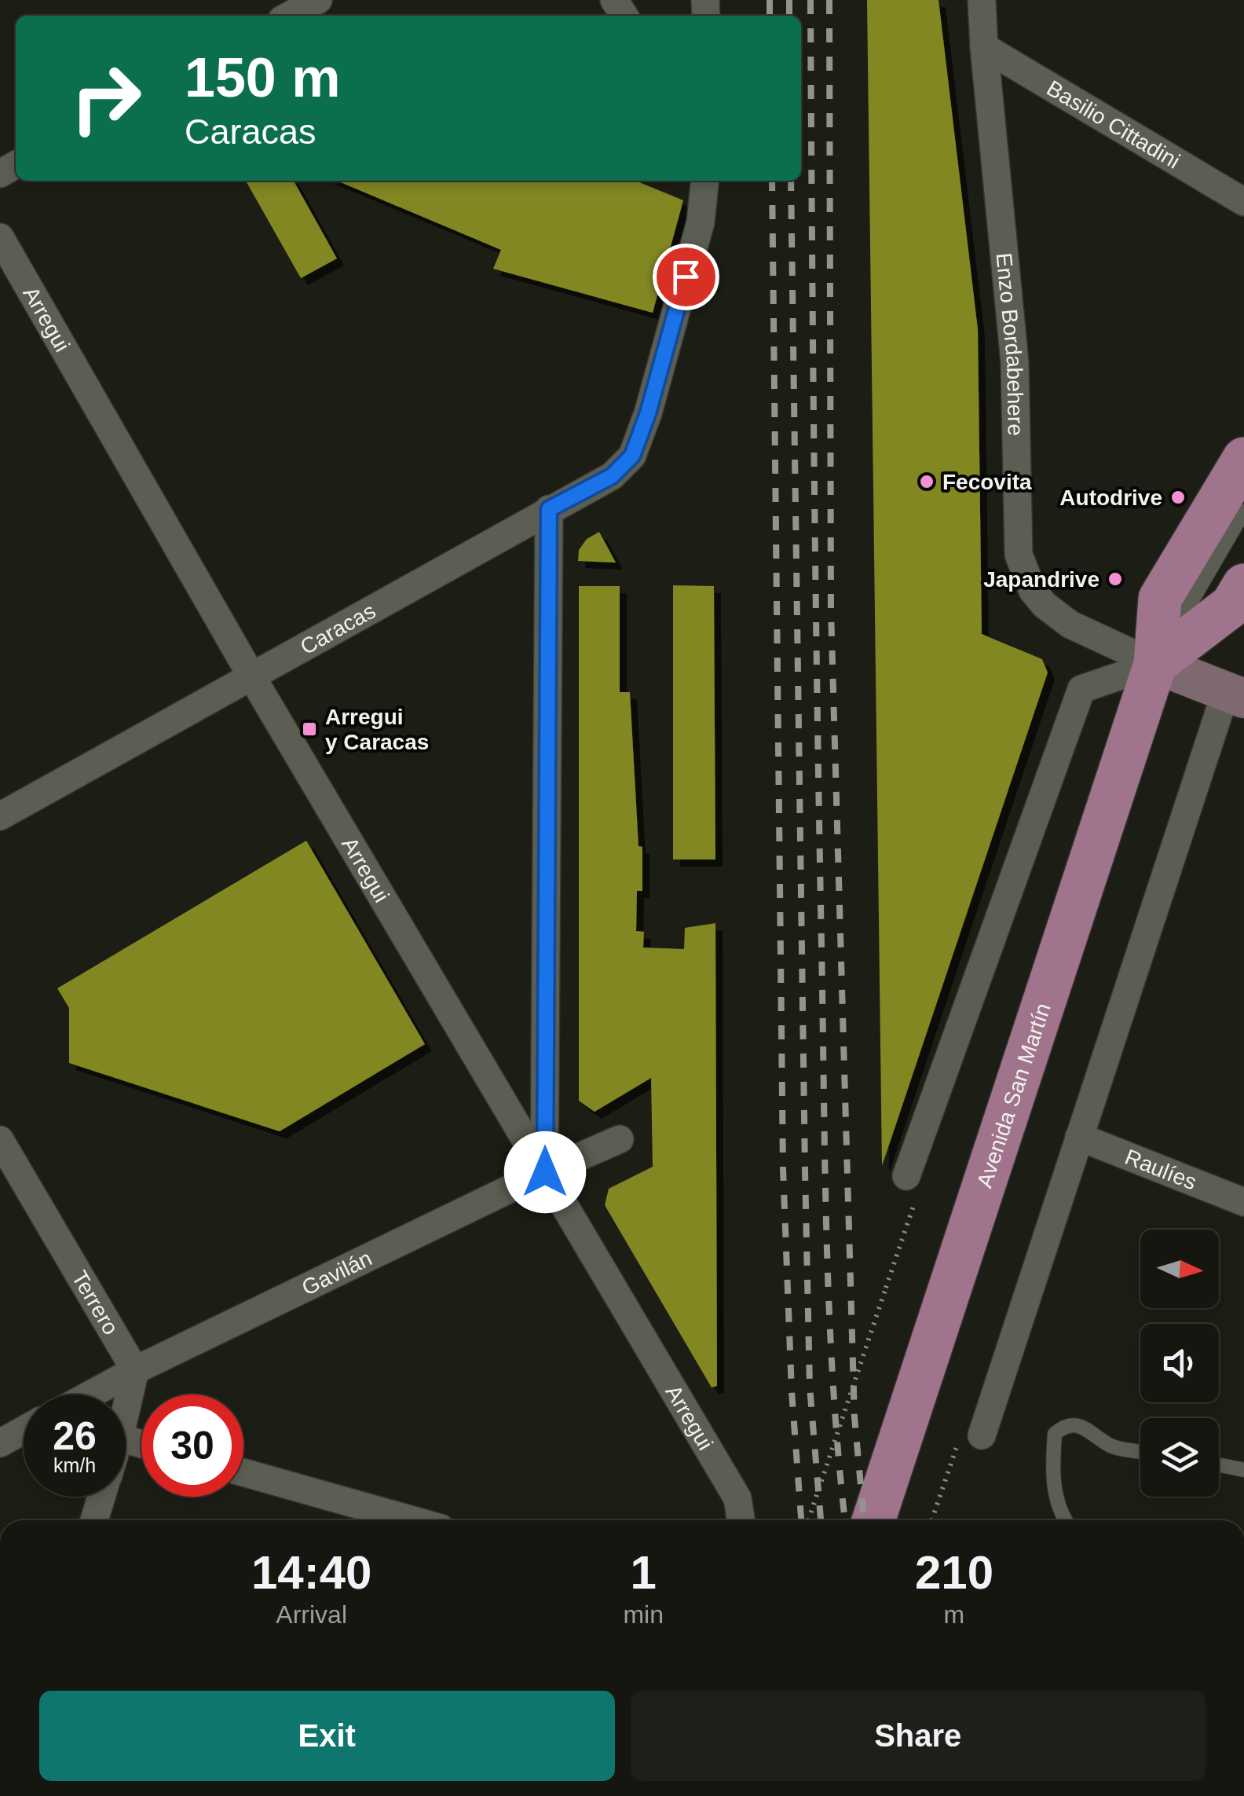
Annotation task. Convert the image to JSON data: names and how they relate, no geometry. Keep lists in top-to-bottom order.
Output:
{
  "streets": {
    "main road": ["Avenida San Martín"],
    "street": [
      "Basilio Cittadini",
      "Arregui",
      "Enzo Bordabehere",
      "Caracas",
      "Raulíes",
      "Gavilán",
      "Terrero"
    ]
  },
  "crossings": [
    ["Basilio Cittadini", "Enzo Bordabehere"],
    ["Arregui", "Caracas"],
    ["Arregui", "Gavilán"],
    ["Enzo Bordabehere", "Avenida San Martín"],
    ["Gavilán", "Terrero"]
  ],
  "places": {
    "other": ["Fecovita", "Autodrive", "Japandrive"],
    "transit": ["Arregui y Caracas"]
  },
  "north": "right",
  "page": {
    "turn": ["150 m", "Caracas"],
    "speed": "26 km/h",
    "limit": "30",
    "eta": [
      "14:40",
      "Arrival",
      "1",
      "min",
      "210",
      "m"
    ],
    "buttons": ["Exit", "Share"]
  }
}
